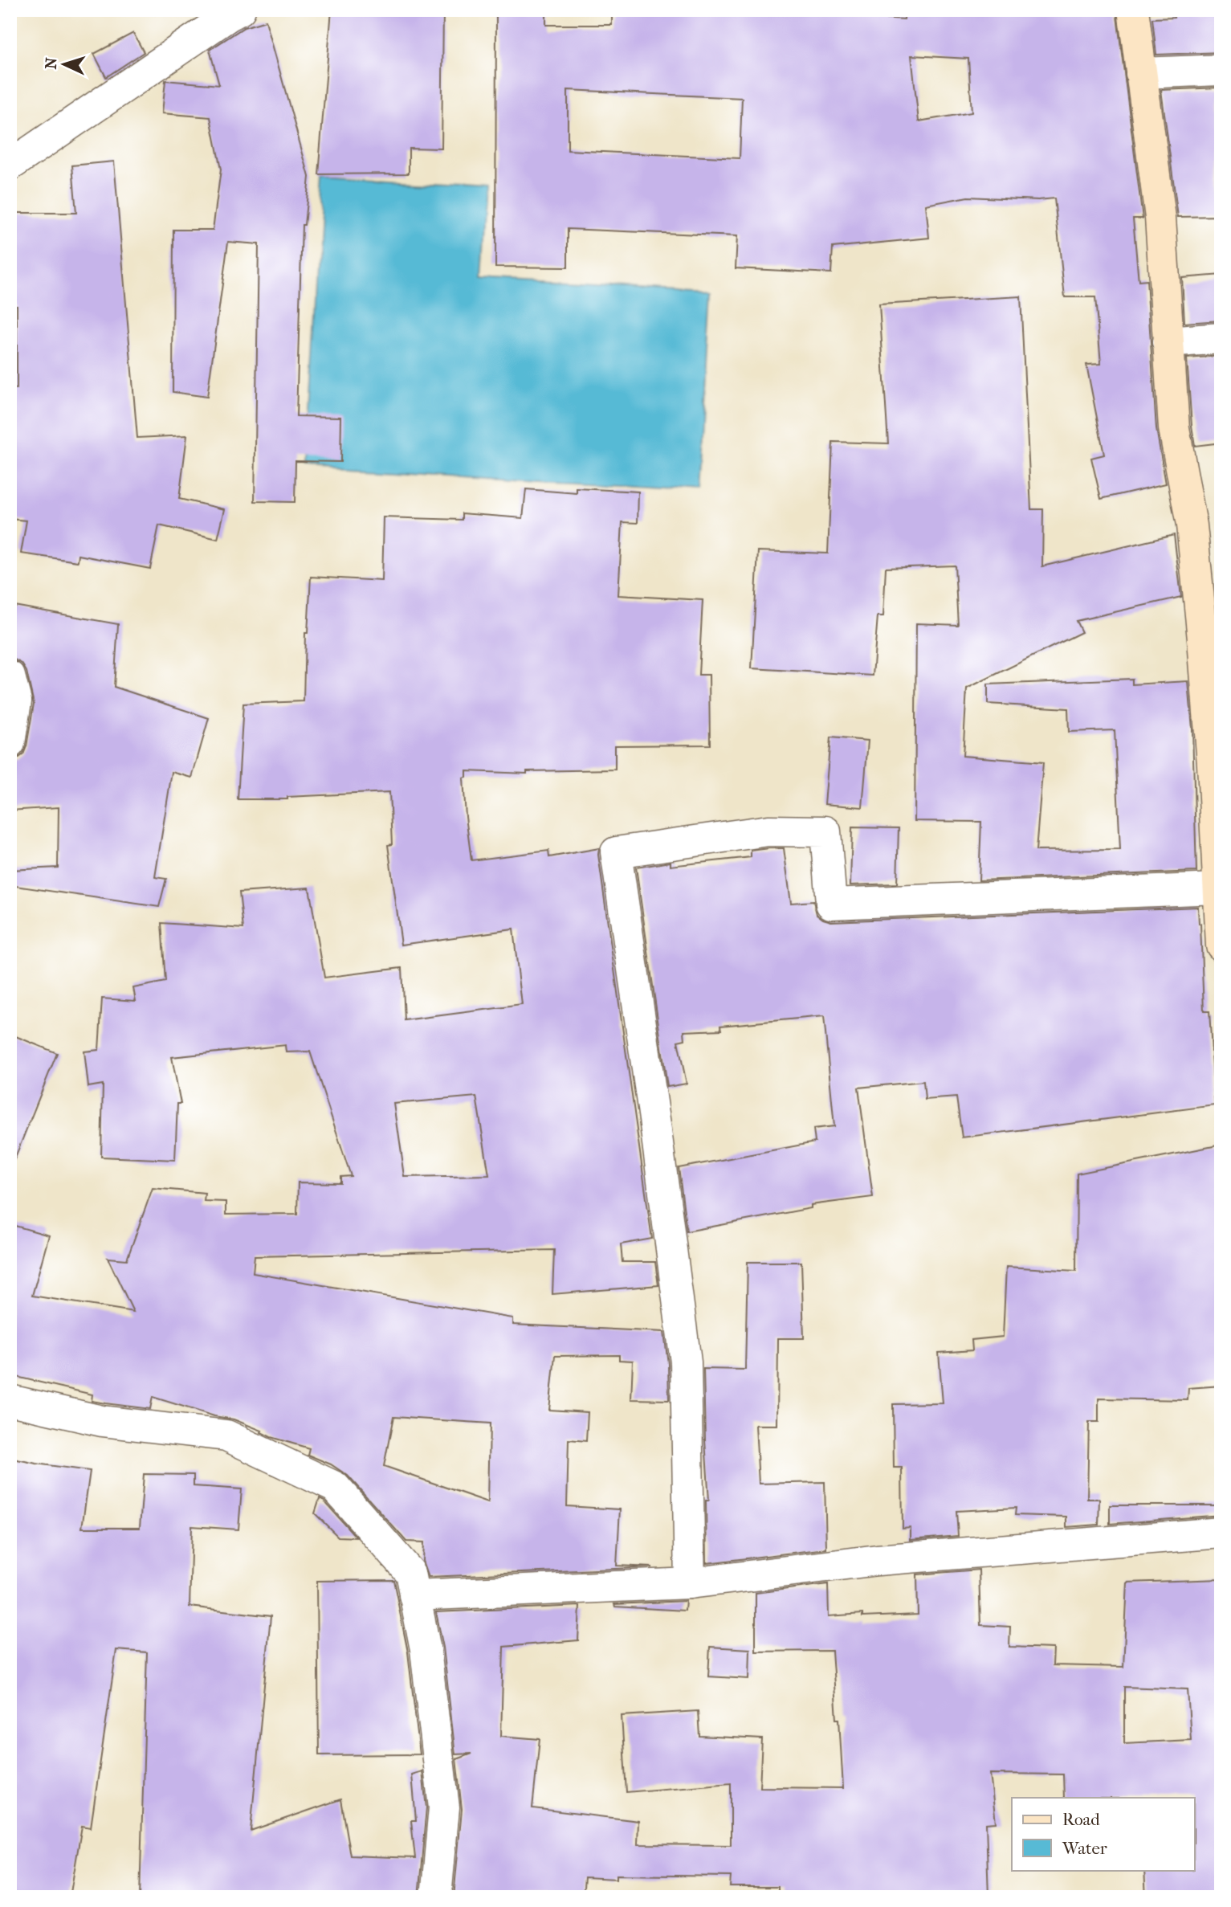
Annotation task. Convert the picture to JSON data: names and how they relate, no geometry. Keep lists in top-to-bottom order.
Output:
{
  "legend": ["Road", "Water"],
  "north": "left"
}
